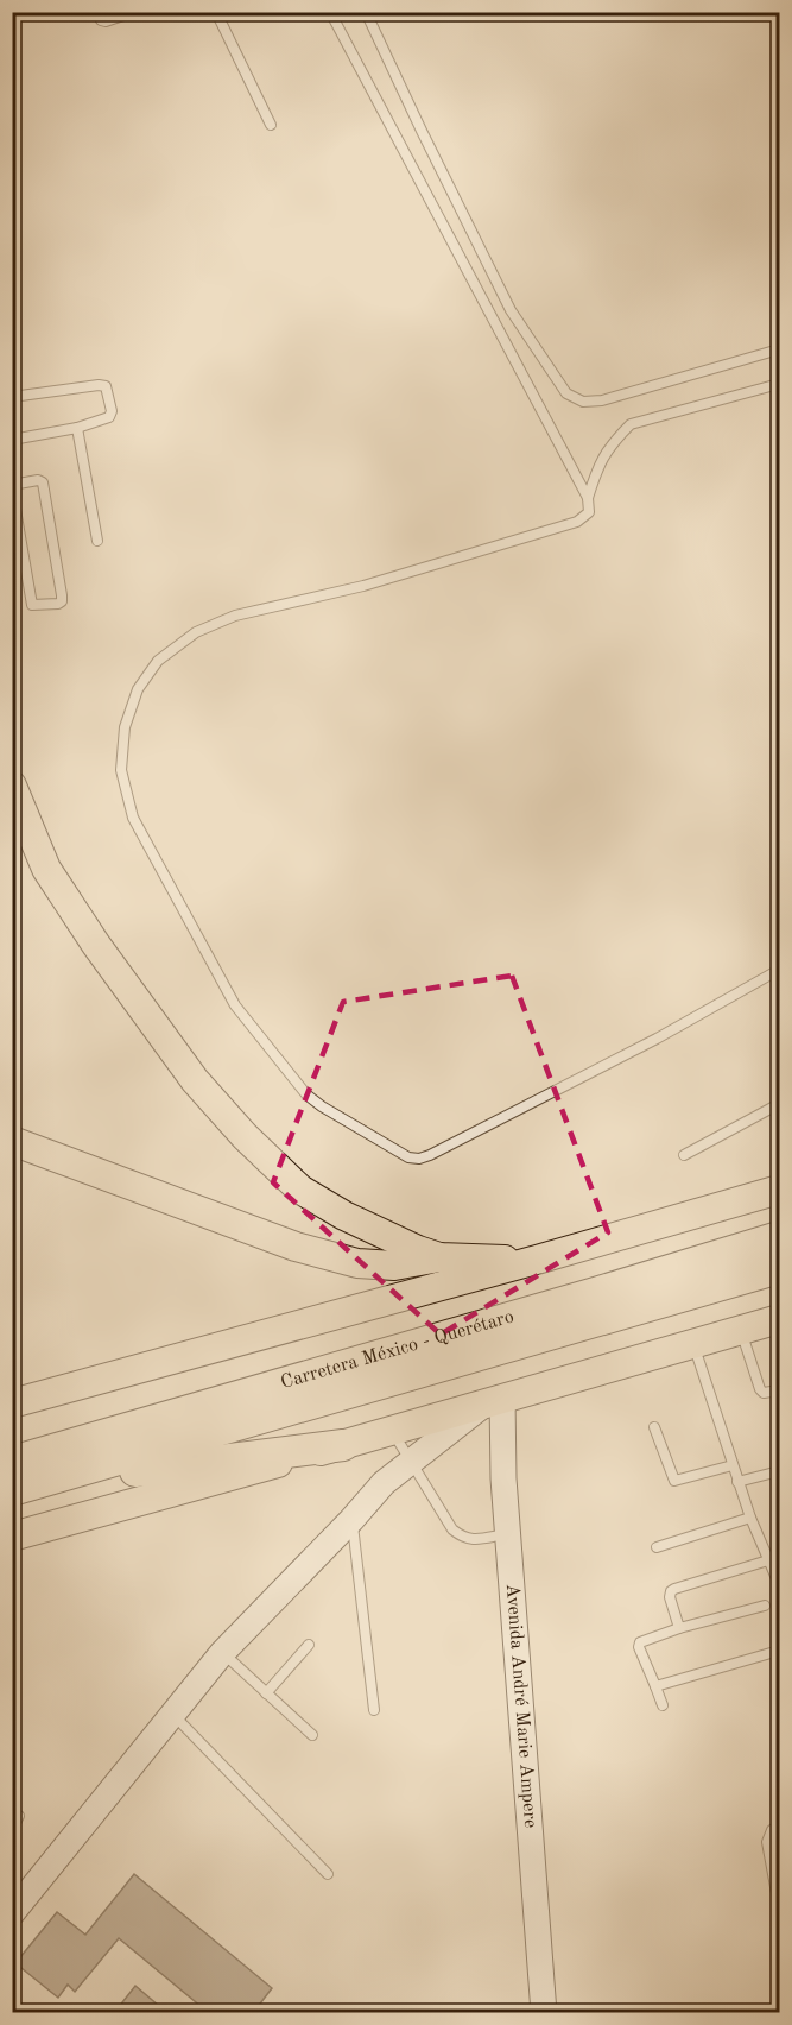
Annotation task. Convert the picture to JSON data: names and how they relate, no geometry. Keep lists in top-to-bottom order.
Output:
{
  "streets": {
    "highway": ["Carretera México - Querétaro"],
    "main road": ["Avenida André Marie Ampere"]
  }
}
